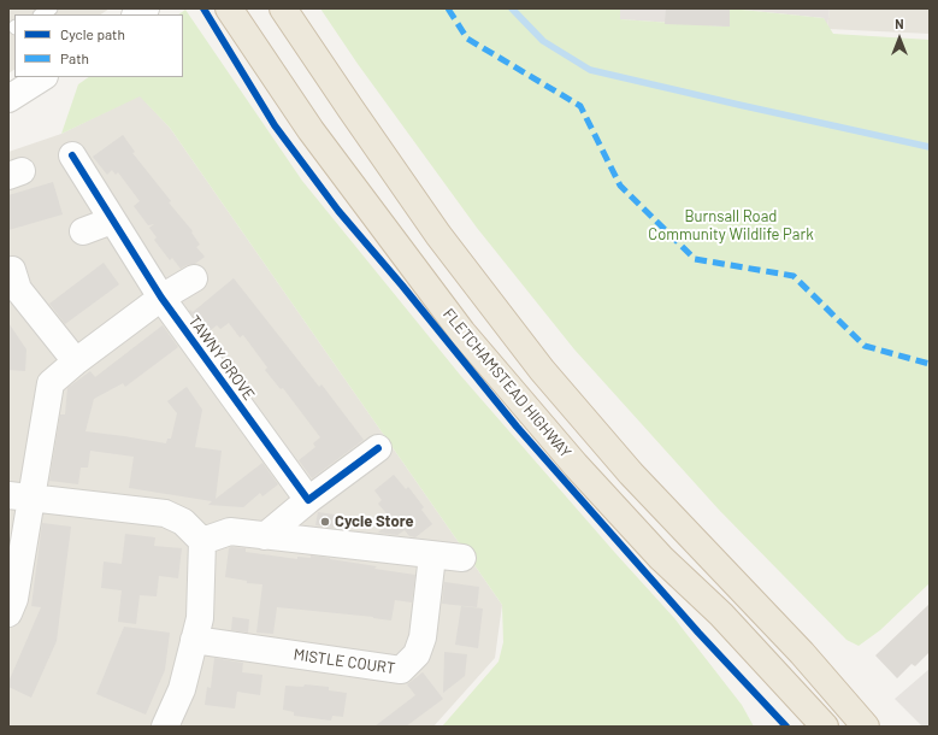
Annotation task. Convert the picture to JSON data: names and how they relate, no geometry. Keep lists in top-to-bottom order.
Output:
{
  "streets": {
    "highway": ["FLETCHAMSTEAD HIGHWAY"],
    "street": ["TAWNY GROVE", "MISTLE COURT"]
  },
  "parks": ["Burnsall Road Community Wildlife Park"],
  "places": ["Cycle Store"],
  "legend": ["Cycle path", "Path"],
  "north": "top"
}
